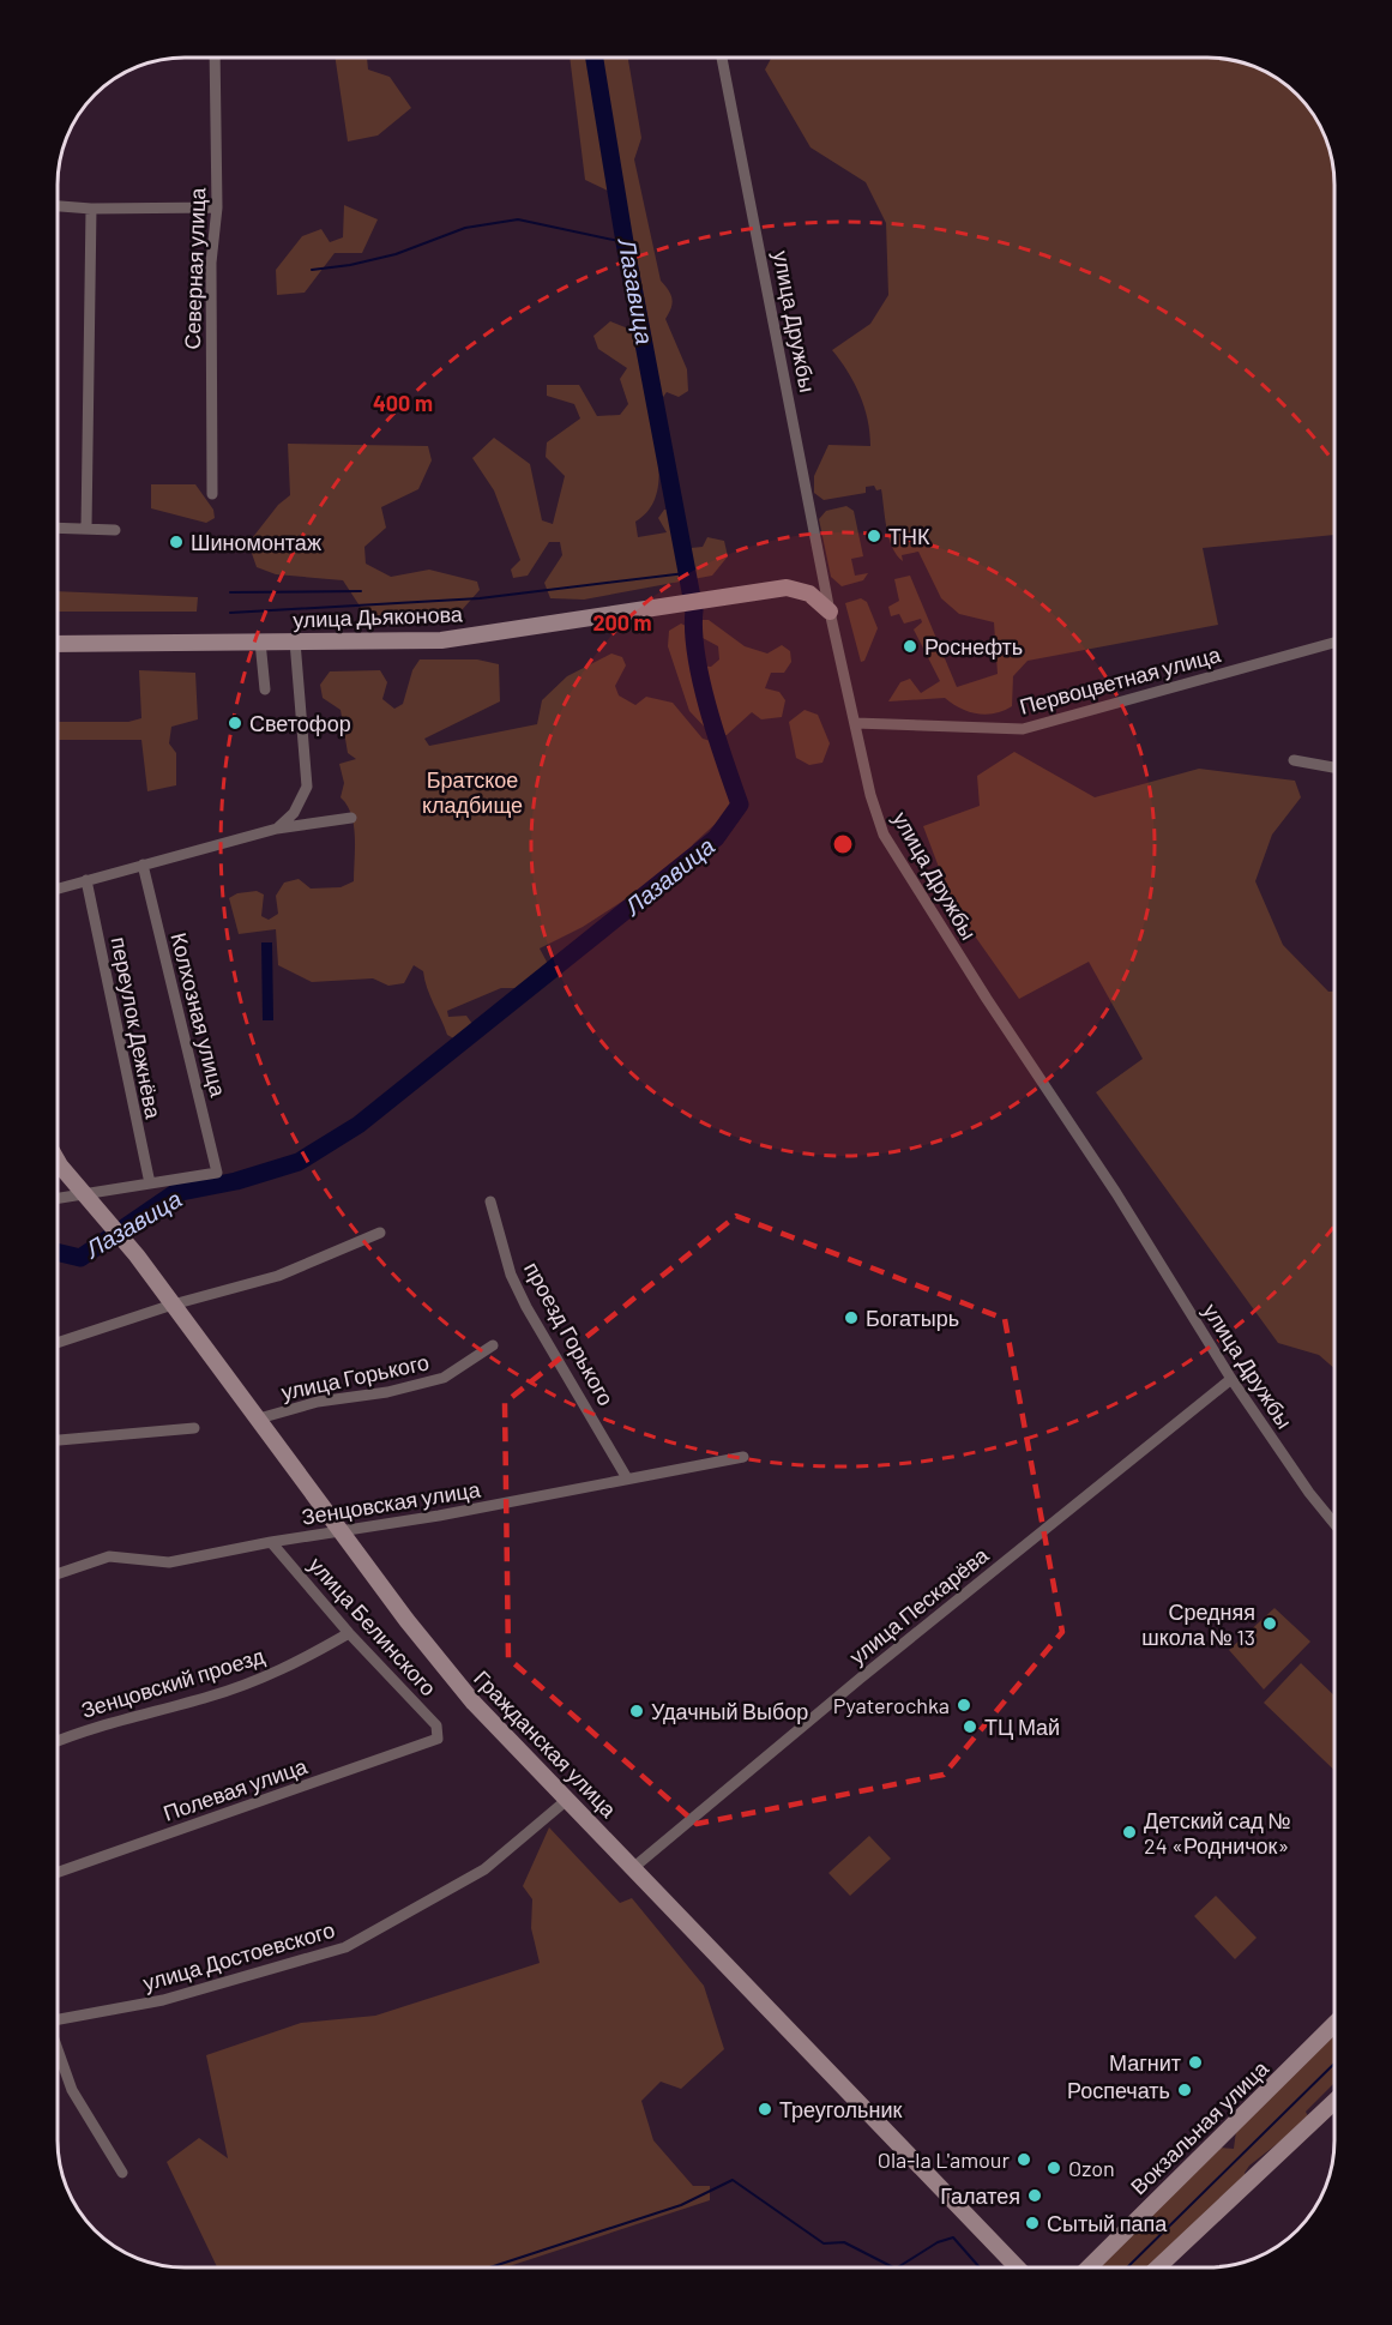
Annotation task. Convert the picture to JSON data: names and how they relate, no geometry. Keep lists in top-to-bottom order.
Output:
{
  "streets": {
    "main road": ["улица Дьяконова", "Гражданская улица", "Вокзальная улица"],
    "street": [
      "Северная улица",
      "улица Дружбы",
      "Первоцветная улица",
      "Колхозная улица",
      "переулок Дежнёва",
      "проезд Горького",
      "улица Горького",
      "Зенцовская улица",
      "улица Пескарёва",
      "улица Белинского",
      "Зенцовский проезд",
      "Полевая улица",
      "улица Достоевского"
    ]
  },
  "crossings": [
    ["улица Дружбы", "улица Дьяконова"],
    ["улица Дружбы", "Первоцветная улица"],
    ["улица Дружбы", "улица Пескарёва"],
    ["Колхозная улица", "переулок Дежнёва"],
    ["проезд Горького", "Зенцовская улица"],
    ["улица Горького", "Гражданская улица"],
    ["Зенцовская улица", "улица Белинского"],
    ["Зенцовская улица", "Гражданская улица"],
    ["улица Пескарёва", "Гражданская улица"],
    ["улица Белинского", "Зенцовский проезд"],
    ["улица Белинского", "Полевая улица"],
    ["Гражданская улица", "улица Достоевского"]
  ],
  "water": ["Лазавица"],
  "parks": ["Братское кладбище"],
  "places": [
    "ТНК",
    "Шиномонтаж",
    "Роснефть",
    "Светофор",
    "Богатырь",
    "Средняя школа № 13",
    "Pyaterochka",
    "Удачный Выбор",
    "ТЦ Май",
    "Детский сад № 24 «Родничок»",
    "Магнит",
    "Роспечать",
    "Треугольник",
    "Ola-la L'amour",
    "Ozon",
    "Галатея",
    "Сытый папа"
  ],
  "rings": ["400 m", "200 m"]
}
